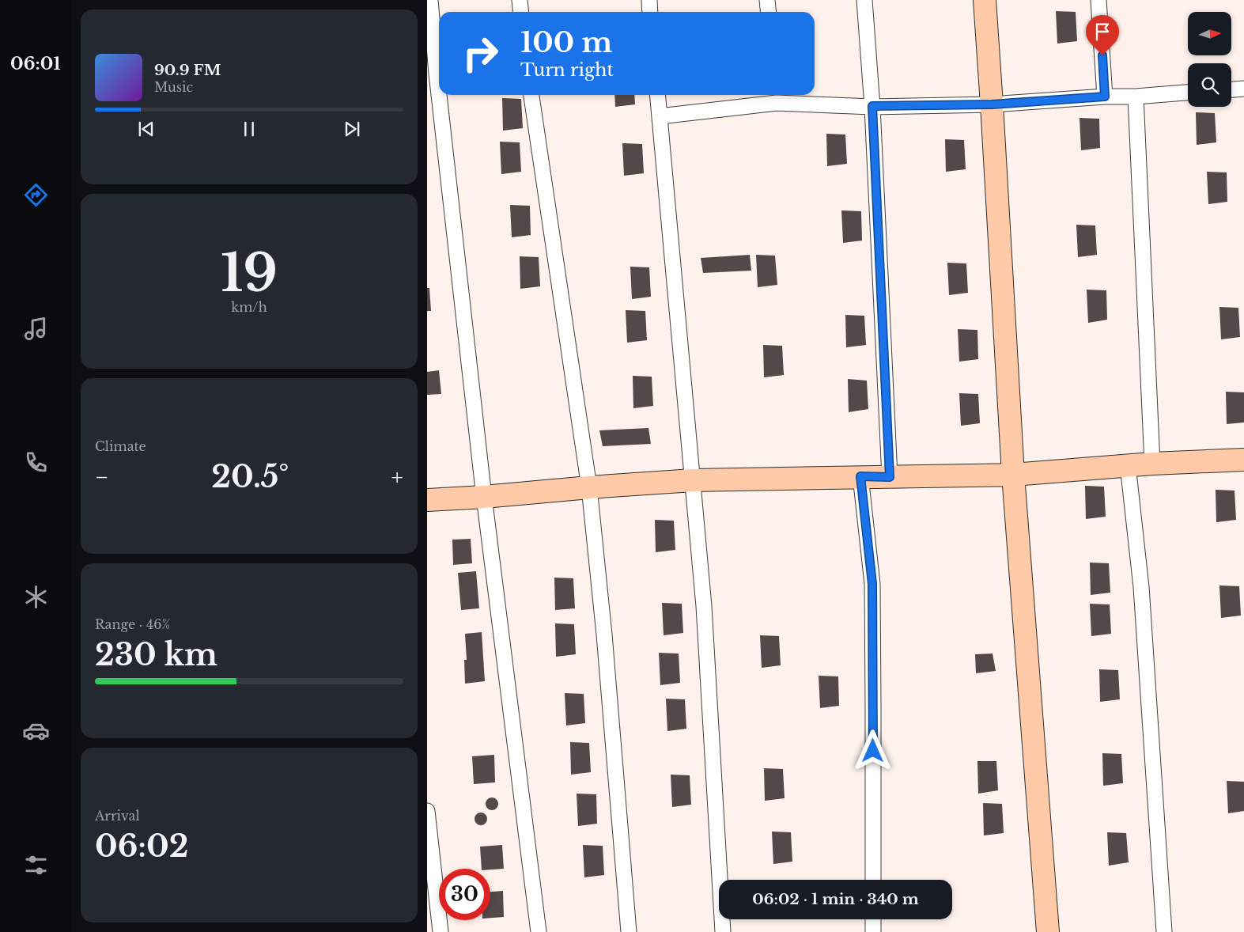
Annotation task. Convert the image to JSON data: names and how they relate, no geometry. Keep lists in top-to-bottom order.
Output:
{
  "north": "right",
  "page": {
    "tabs": "06:01",
    "turn": ["100 m", "Turn right"],
    "song": ["90.9 FM", "Music"],
    "tile": [
      ["19", "km/h"],
      "Climate",
      ["Range · 46%", "230 km"],
      ["Arrival", "06:02"]
    ],
    "heat": ["−", "20.5°", "+"],
    "limit": "30",
    "trip": "06:02 · 1 min · 340 m"
  }
}
